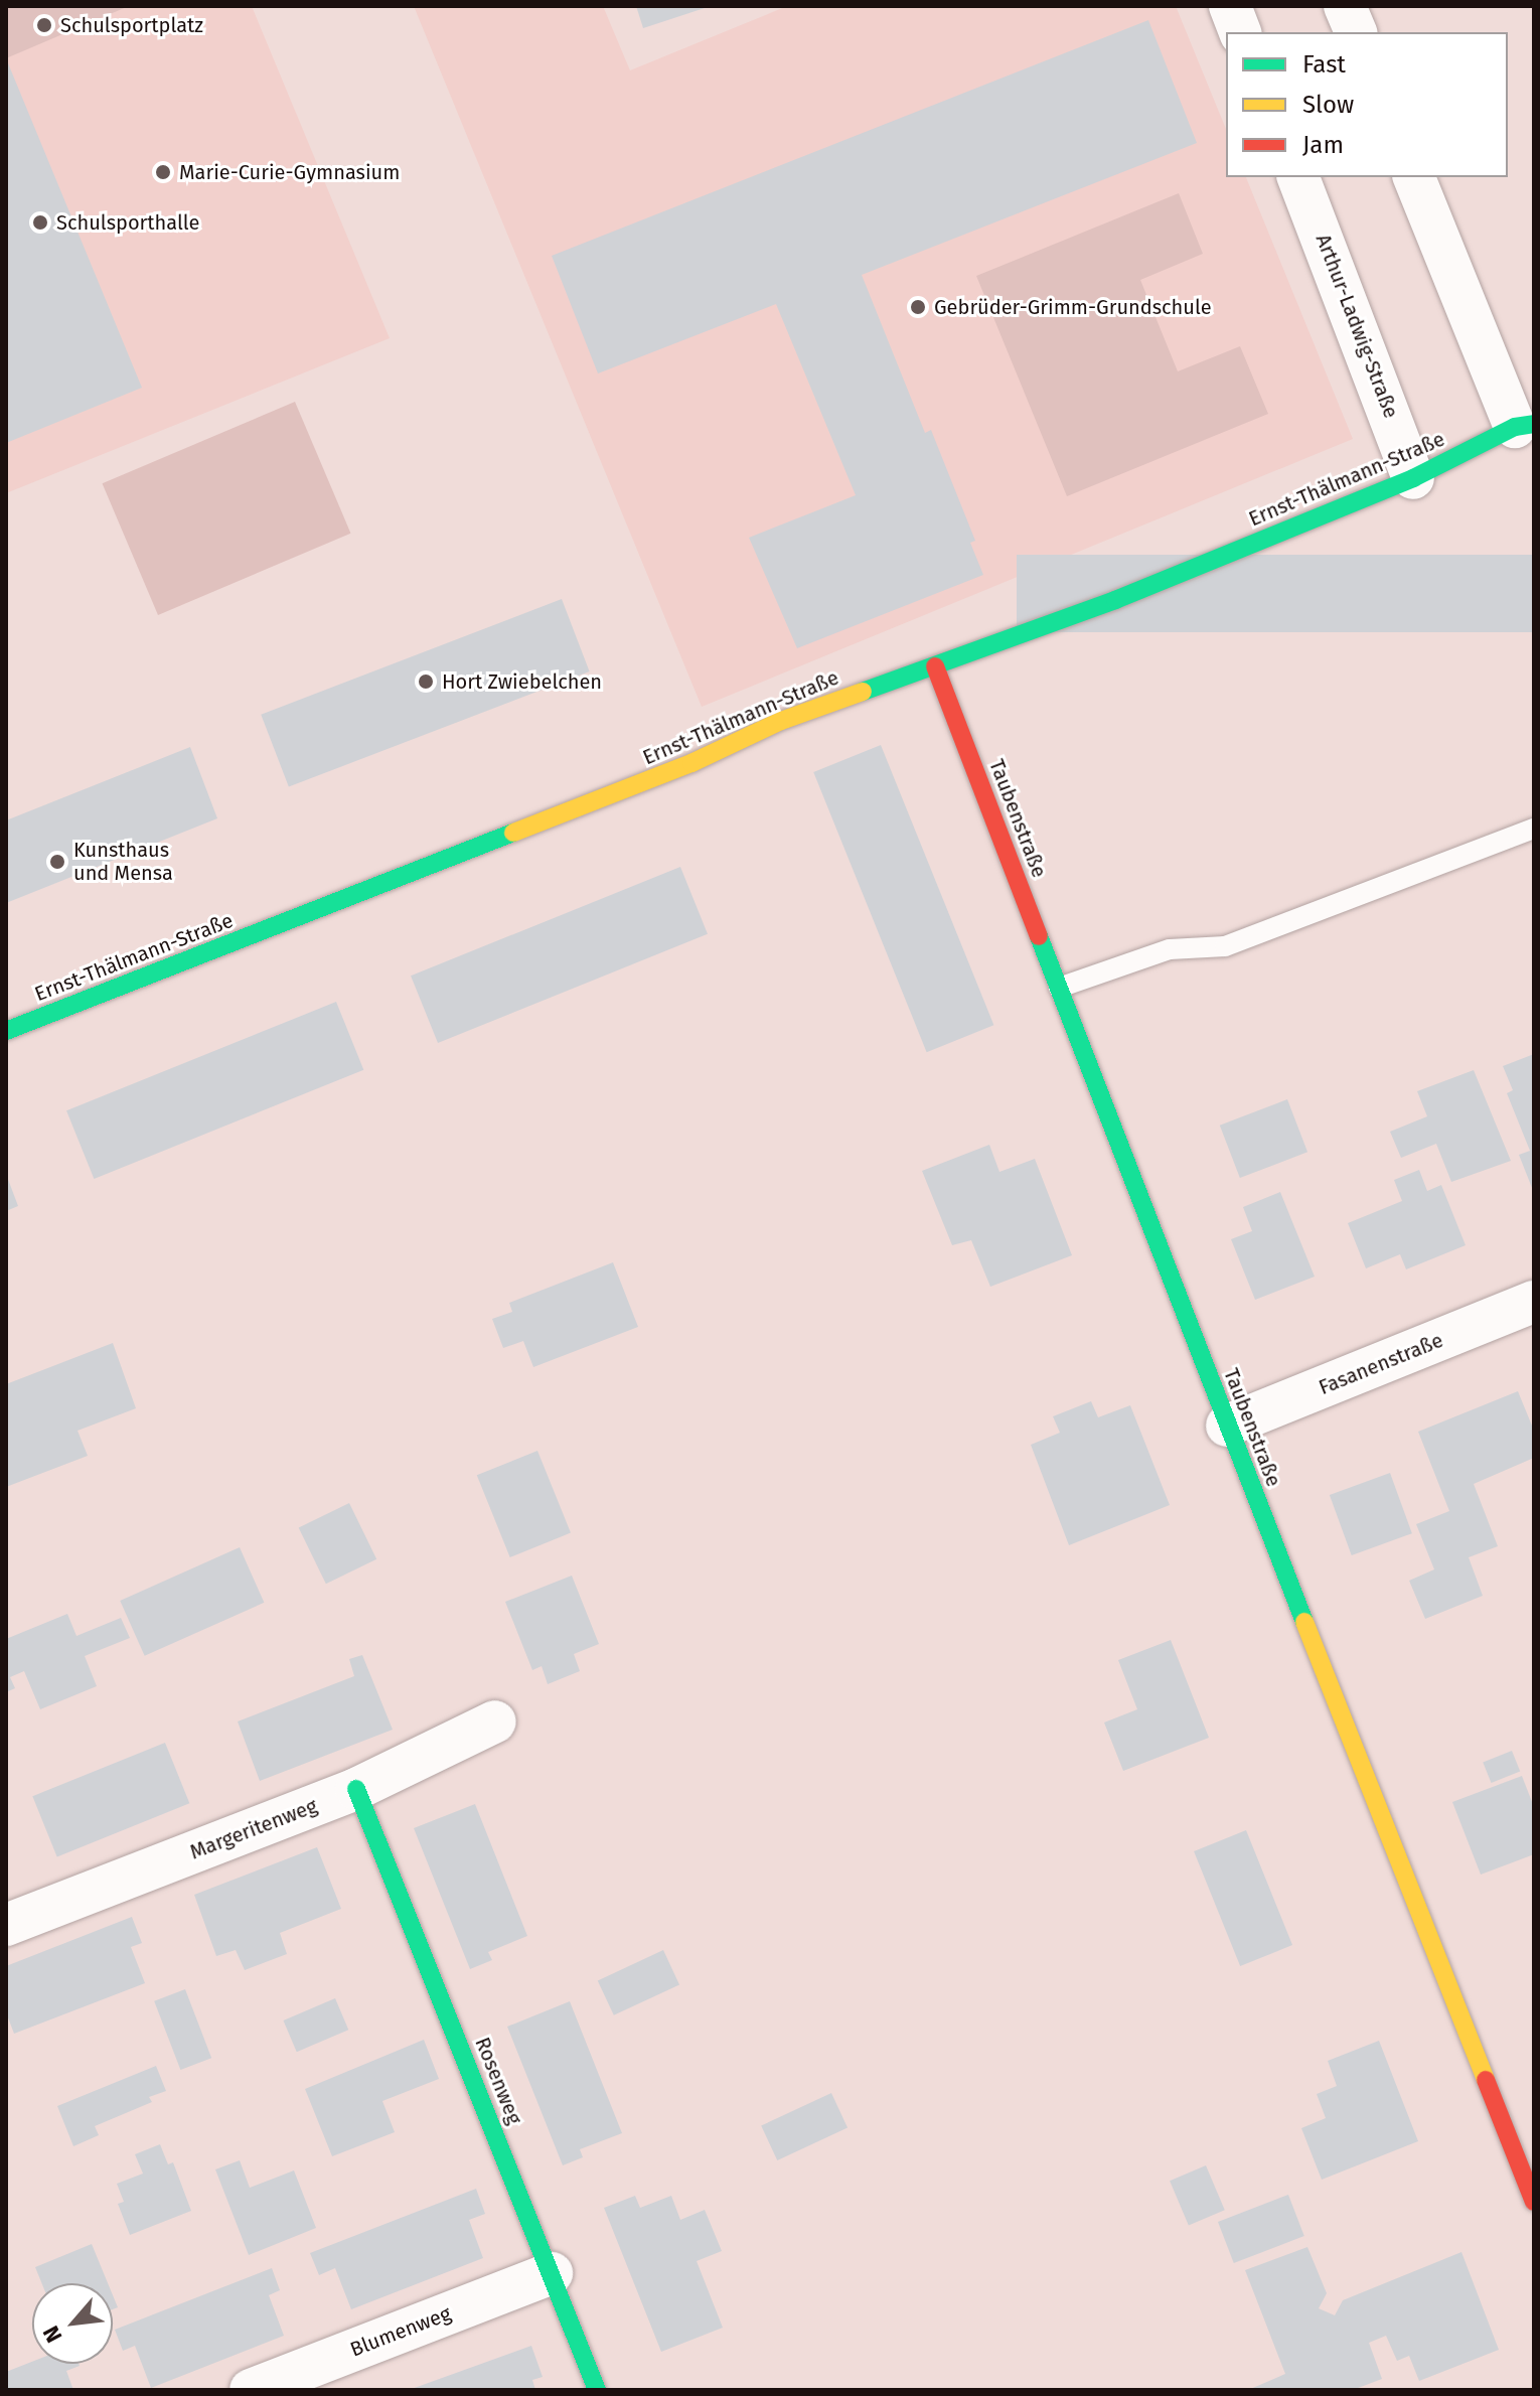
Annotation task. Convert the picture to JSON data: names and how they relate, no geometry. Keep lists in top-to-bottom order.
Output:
{
  "streets": {
    "street": [
      "Arthur-Ladwig-Straße",
      "Ernst-Thälmann-Straße",
      "Taubenstraße",
      "Fasanenstraße",
      "Margeritenweg",
      "Rosenweg",
      "Blumenweg"
    ]
  },
  "crossings": [
    ["Arthur-Ladwig-Straße", "Ernst-Thälmann-Straße"],
    ["Ernst-Thälmann-Straße", "Taubenstraße"],
    ["Taubenstraße", "Fasanenstraße"],
    ["Margeritenweg", "Rosenweg"],
    ["Rosenweg", "Blumenweg"]
  ],
  "places": [
    "Schulsportplatz",
    "Marie-Curie-Gymnasium",
    "Schulsporthalle",
    "Gebrüder-Grimm-Grundschule",
    "Hort Zwiebelchen",
    "Kunsthaus und Mensa"
  ],
  "legend": ["Fast", "Slow", "Jam"],
  "north": "bottom left"
}
